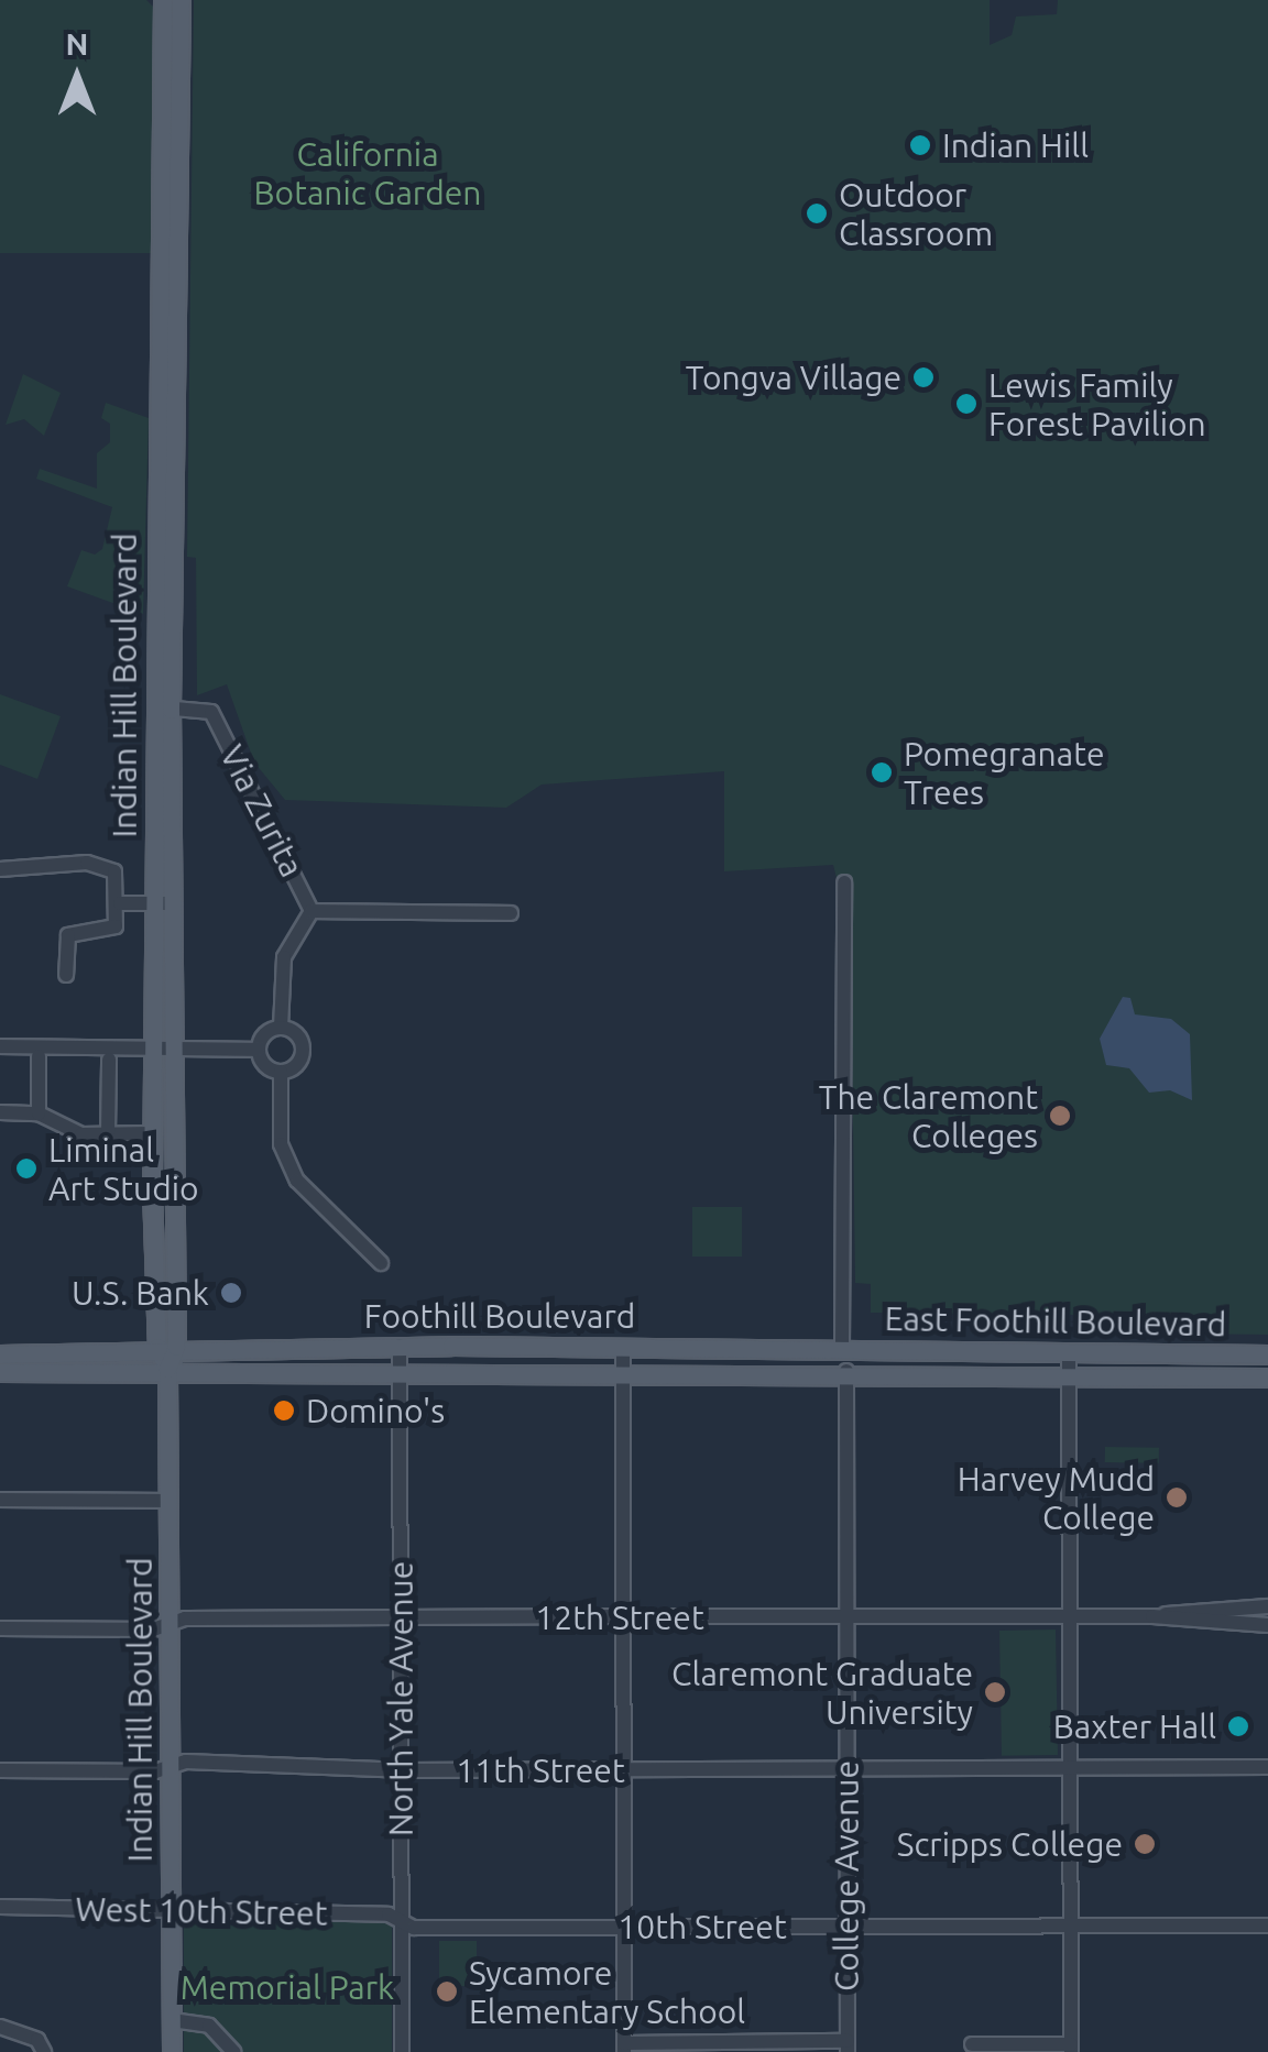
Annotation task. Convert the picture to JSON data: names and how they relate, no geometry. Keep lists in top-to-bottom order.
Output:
{
  "streets": {
    "main road": ["Indian Hill Boulevard", "Foothill Boulevard", "East Foothill Boulevard"],
    "street": [
      "Via Zurita",
      "12th Street",
      "North Yale Avenue",
      "11th Street",
      "College Avenue",
      "West 10th Street",
      "10th Street"
    ]
  },
  "crossings": [
    ["Indian Hill Boulevard", "Via Zurita"],
    ["Indian Hill Boulevard", "Foothill Boulevard"],
    ["Indian Hill Boulevard", "12th Street"],
    ["Indian Hill Boulevard", "11th Street"],
    ["Indian Hill Boulevard", "West 10th Street"],
    ["Foothill Boulevard", "East Foothill Boulevard"],
    ["Foothill Boulevard", "North Yale Avenue"],
    ["Foothill Boulevard", "College Avenue"],
    ["East Foothill Boulevard", "College Avenue"],
    ["12th Street", "North Yale Avenue"],
    ["12th Street", "College Avenue"],
    ["North Yale Avenue", "11th Street"],
    ["North Yale Avenue", "West 10th Street"],
    ["North Yale Avenue", "10th Street"],
    ["11th Street", "College Avenue"],
    ["College Avenue", "10th Street"],
    ["West 10th Street", "10th Street"]
  ],
  "parks": ["California Botanic Garden", "Memorial Park"],
  "places": [
    "Indian Hill",
    "Outdoor Classroom",
    "Tongva Village",
    "Lewis Family Forest Pavilion",
    "Pomegranate Trees",
    "The Claremont Colleges",
    "Liminal Art Studio",
    "U.S. Bank",
    "Domino's",
    "Harvey Mudd College",
    "Claremont Graduate University",
    "Baxter Hall",
    "Scripps College",
    "Sycamore Elementary School"
  ],
  "north": "top"
}
